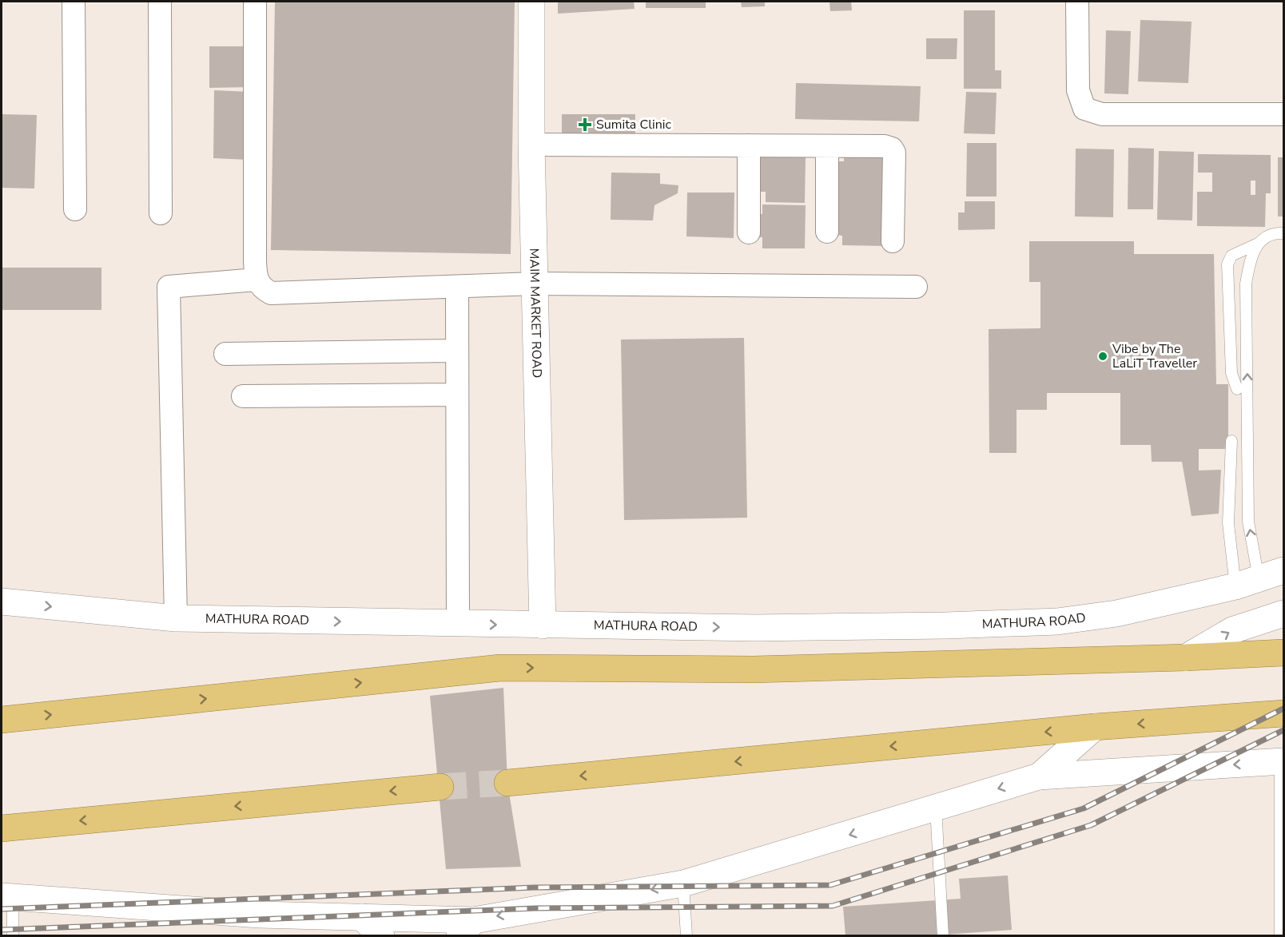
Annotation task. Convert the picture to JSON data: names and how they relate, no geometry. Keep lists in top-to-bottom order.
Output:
{
  "streets": {
    "main road": ["MAIM MARKET ROAD", "MATHURA ROAD"]
  },
  "crossings": [
    ["MAIM MARKET ROAD", "MATHURA ROAD"]
  ],
  "places": {
    "health": ["Sumita Clinic"],
    "other": ["Vibe by The LaLiT Traveller"]
  }
}
